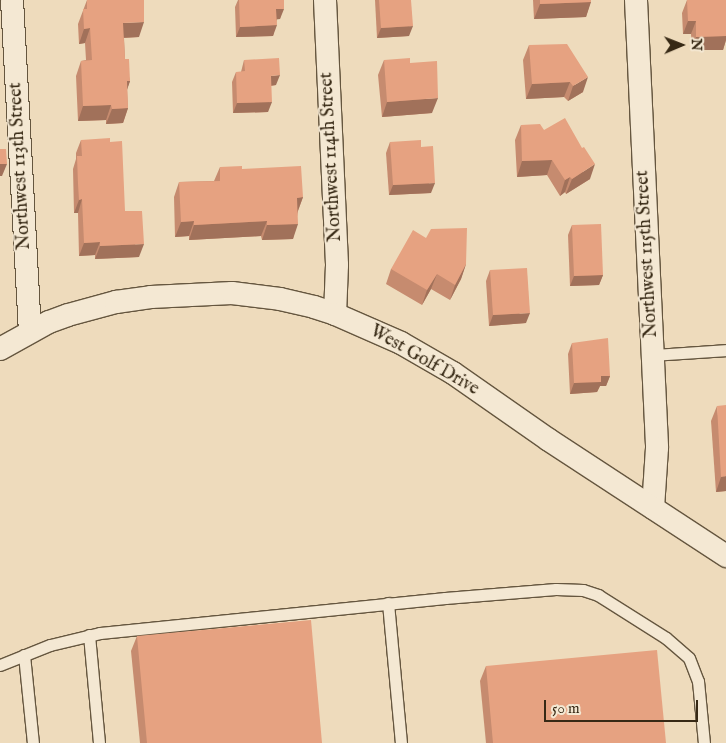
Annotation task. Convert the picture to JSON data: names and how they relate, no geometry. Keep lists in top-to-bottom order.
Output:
{
  "streets": {
    "street": [
      "Northwest 114th Street",
      "Northwest 113th Street",
      "Northwest 115th Street",
      "West Golf Drive"
    ]
  },
  "crossings": [
    ["Northwest 114th Street", "West Golf Drive"],
    ["Northwest 113th Street", "West Golf Drive"],
    ["Northwest 115th Street", "West Golf Drive"]
  ],
  "scale_bar": "50 m",
  "north": "right"
}
